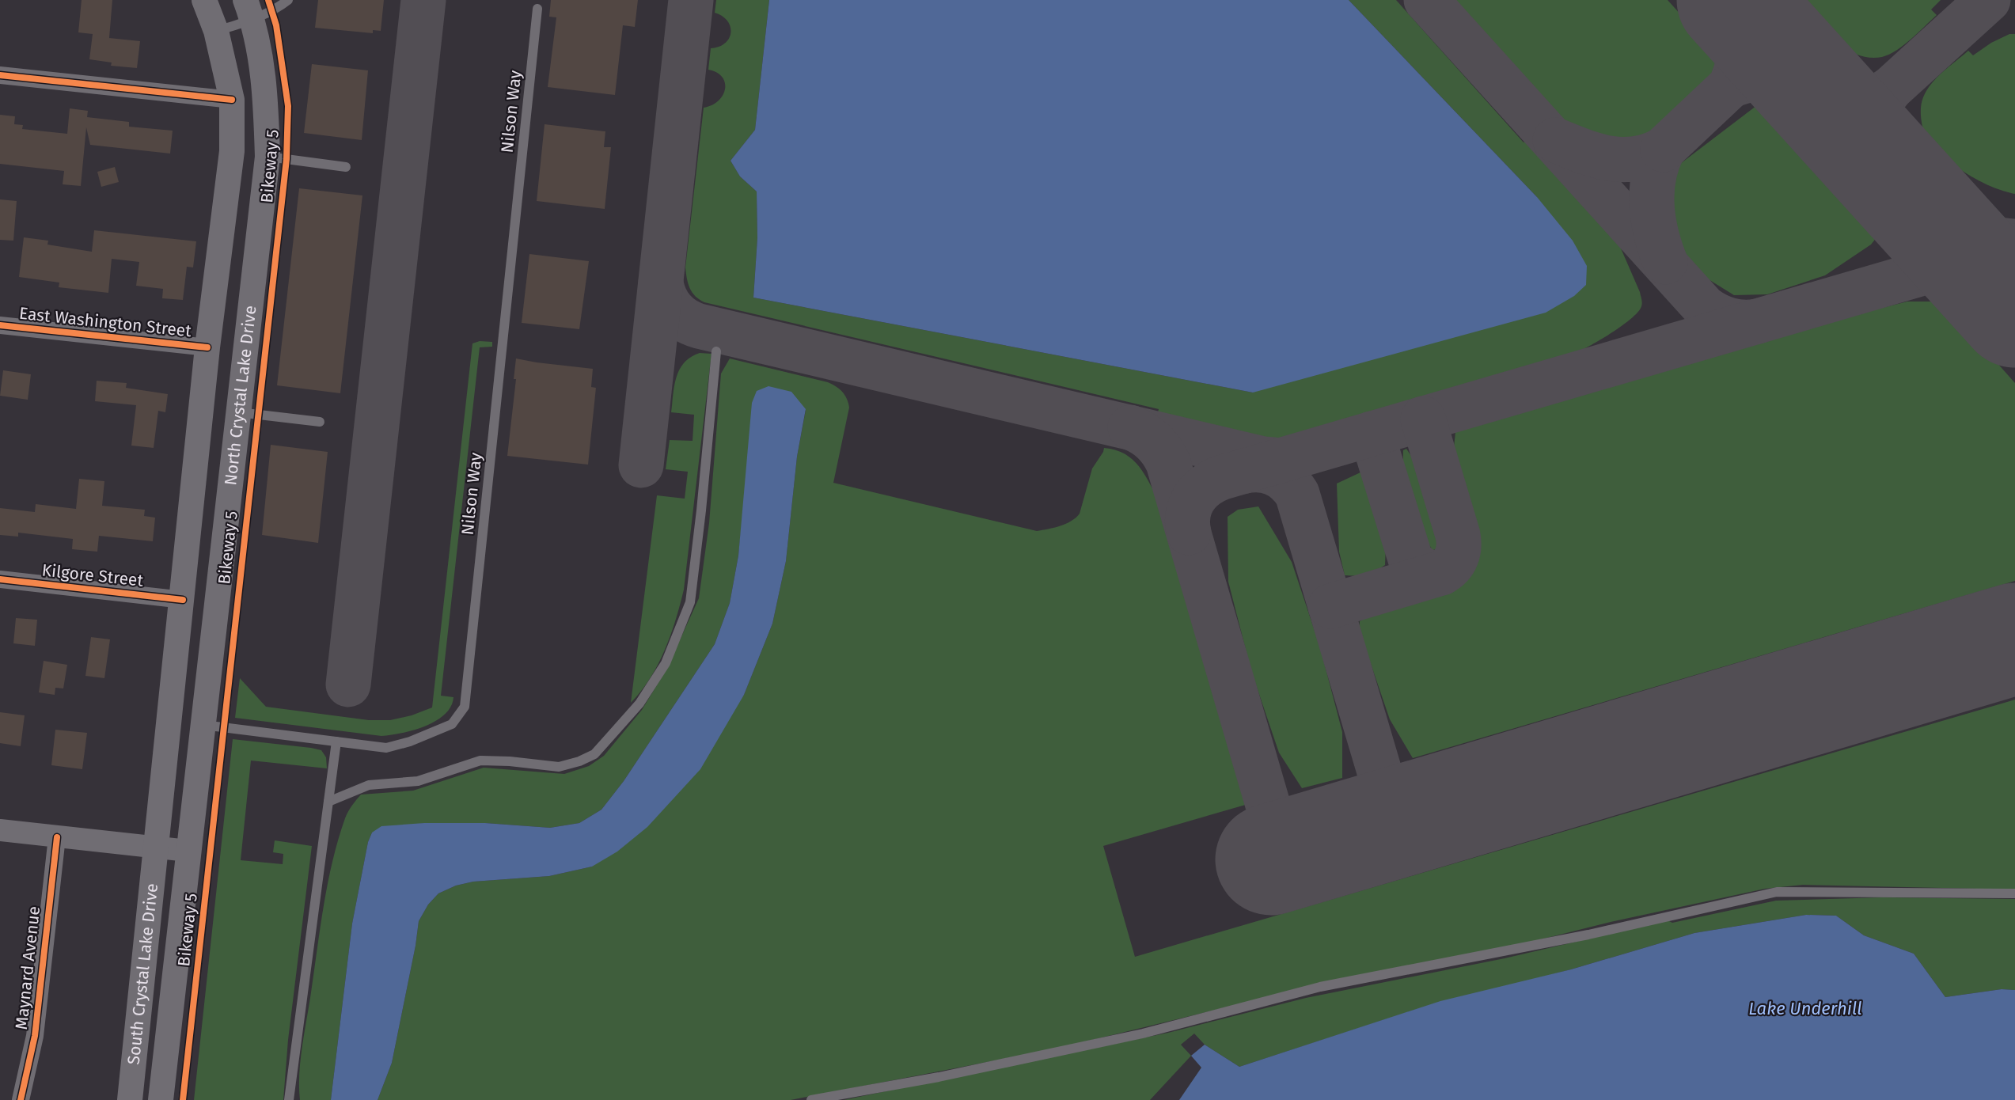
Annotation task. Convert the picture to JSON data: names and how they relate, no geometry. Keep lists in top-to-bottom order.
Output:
{
  "streets": {
    "main road": ["North Crystal Lake Drive", "South Crystal Lake Drive"],
    "street": ["East Washington Street", "Kilgore Street", "Maynard Avenue"],
    "lane": ["Nilson Way"],
    "cycle path": ["Bikeway 5"]
  },
  "crossings": [
    ["Nilson Way", "North Crystal Lake Drive"],
    ["East Washington Street", "North Crystal Lake Drive"],
    ["North Crystal Lake Drive", "Kilgore Street"],
    ["North Crystal Lake Drive", "South Crystal Lake Drive"]
  ],
  "water": ["Lake Underhill"]
}
